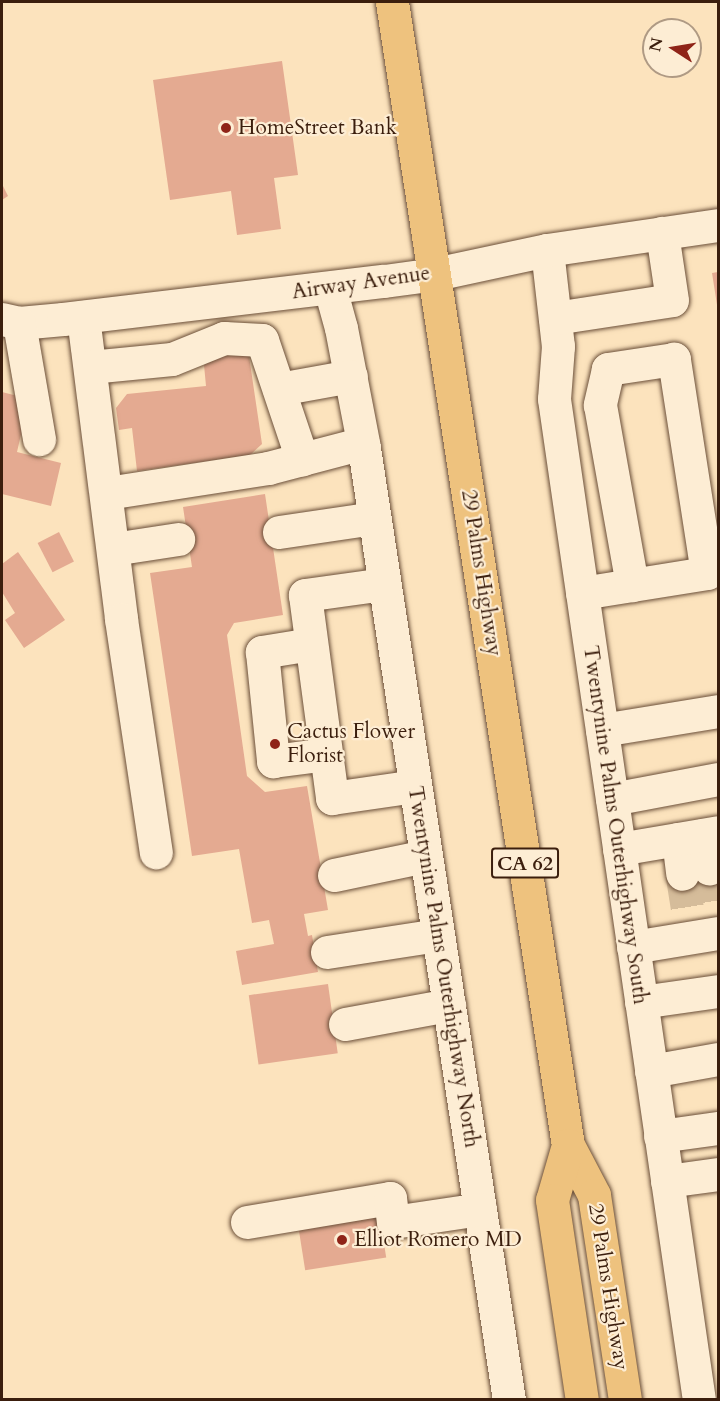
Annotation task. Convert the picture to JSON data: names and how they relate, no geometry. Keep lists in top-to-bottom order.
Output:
{
  "streets": {
    "main road": ["29 Palms Highway", "CA 62"],
    "street": ["Airway Avenue", "Twentynine Palms Outerhighway South", "Twentynine Palms Outerhighway North"]
  },
  "crossings": [
    ["Airway Avenue", "29 Palms Highway"],
    ["Airway Avenue", "Twentynine Palms Outerhighway South"],
    ["Airway Avenue", "Twentynine Palms Outerhighway North"]
  ],
  "places": ["HomeStreet Bank", "Cactus Flower Florist", "Elliot Romero MD"],
  "north": "left"
}
